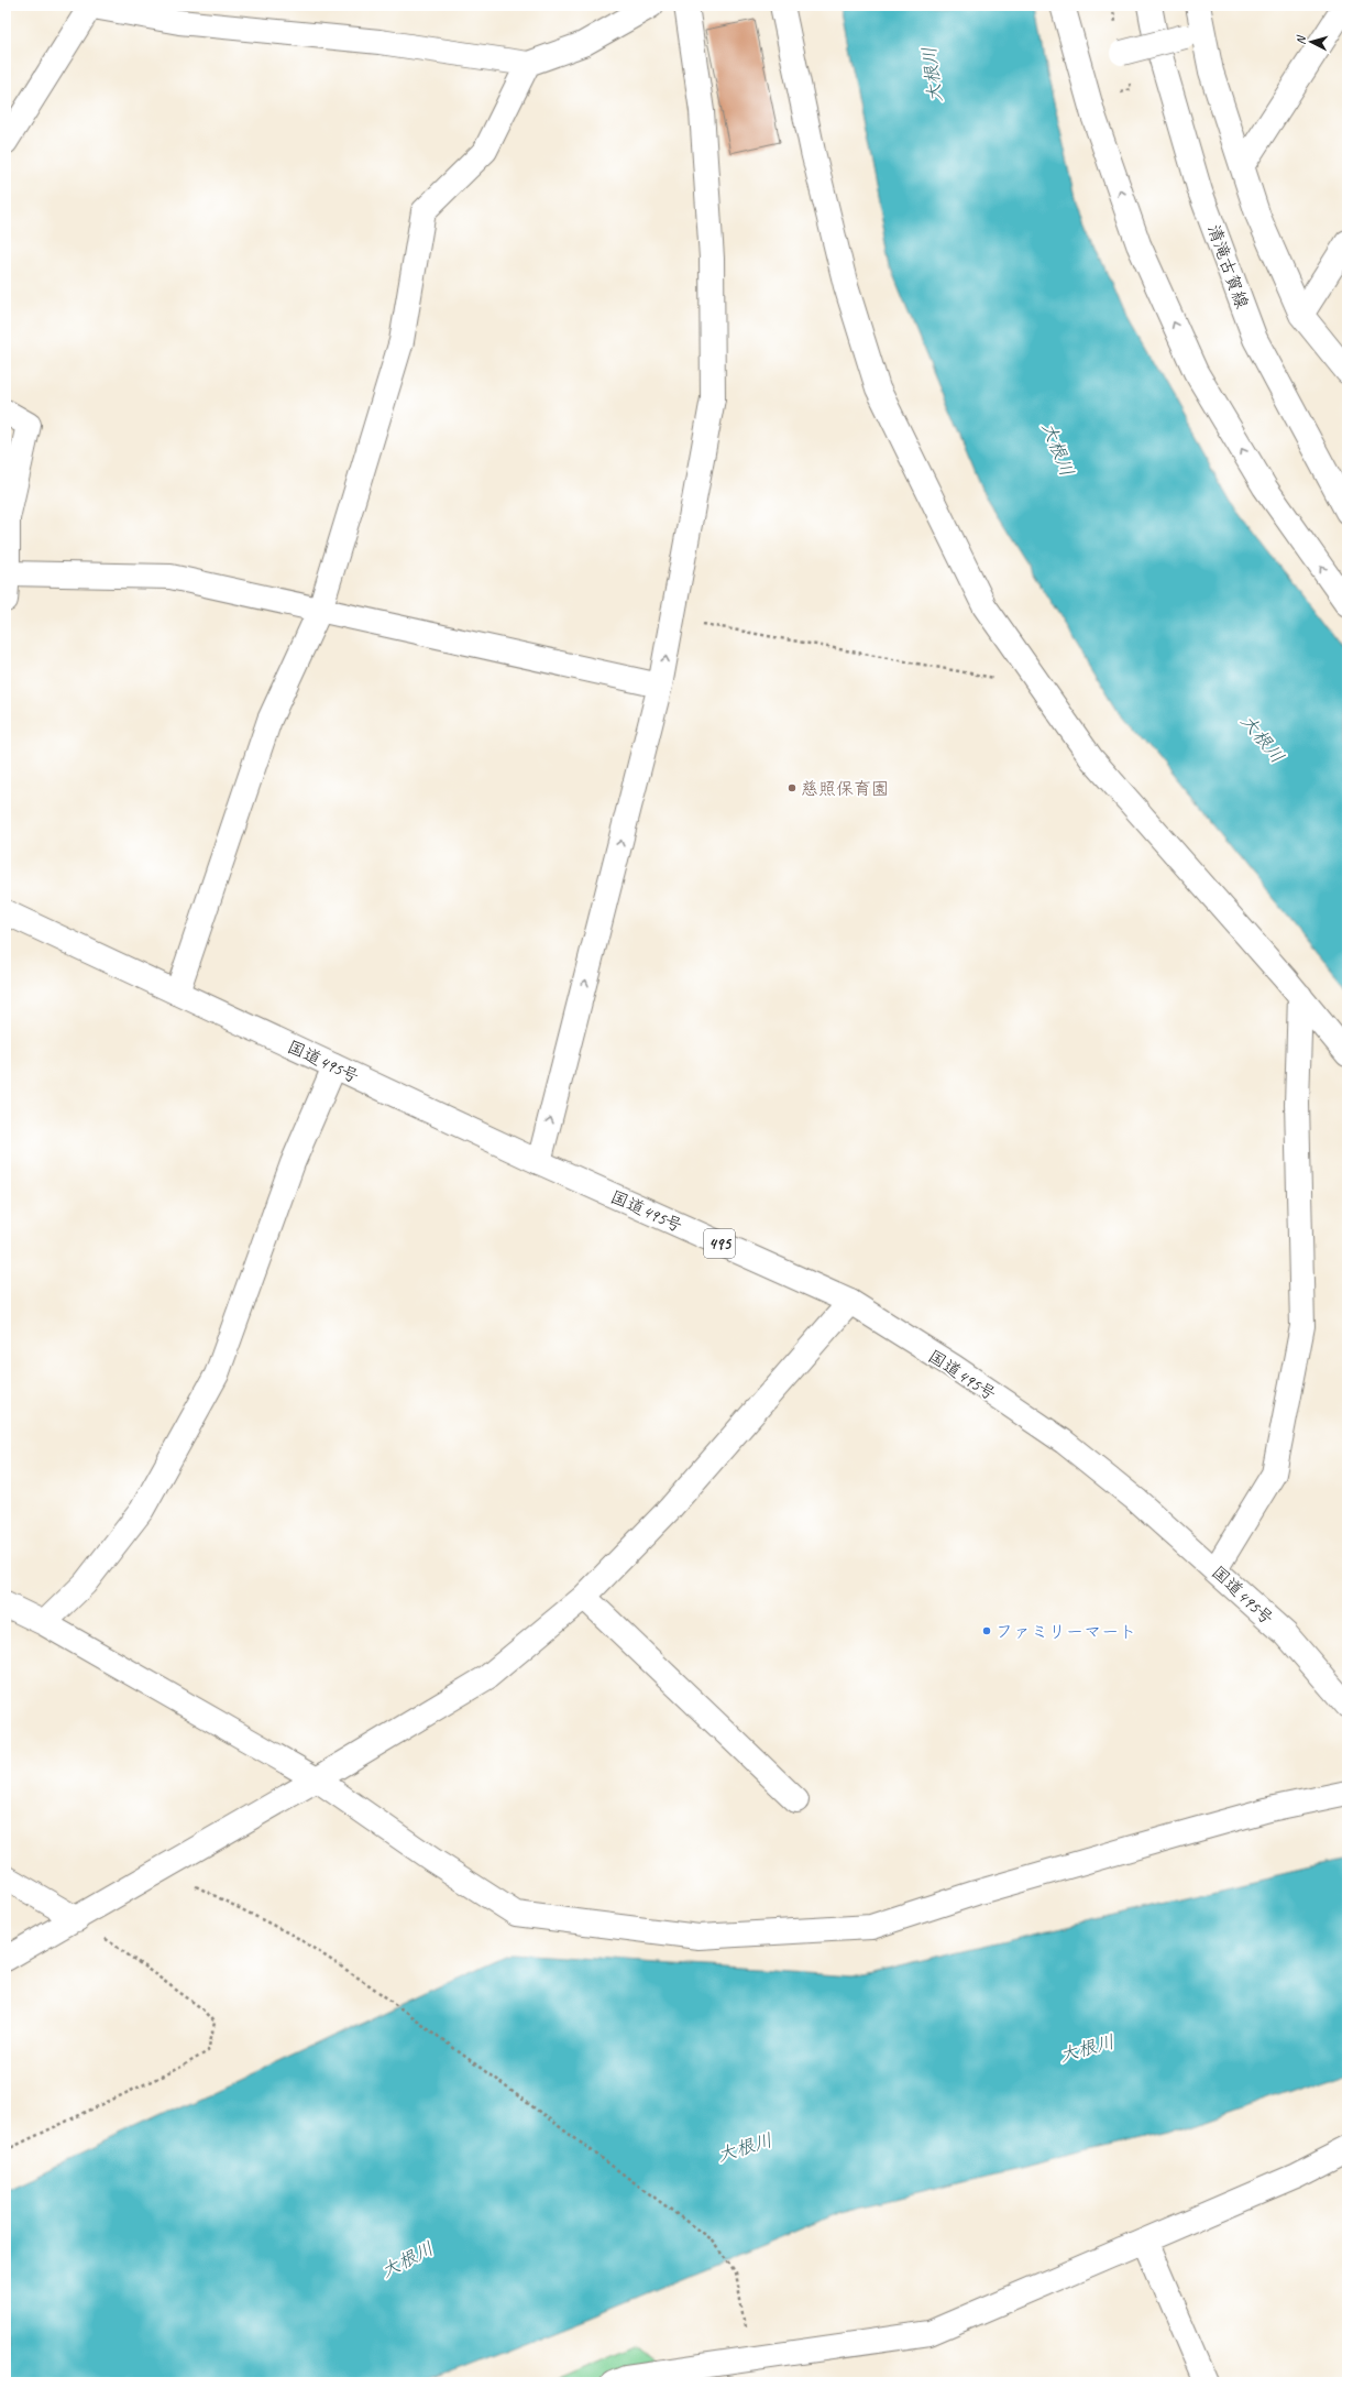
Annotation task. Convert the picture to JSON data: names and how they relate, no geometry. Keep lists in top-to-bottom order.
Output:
{
  "streets": {
    "main road": ["清滝古賀線", "国道495号", "495"]
  },
  "water": ["大根川"],
  "places": ["慈照保育園", "ファミリーマート"],
  "north": "left"
}
